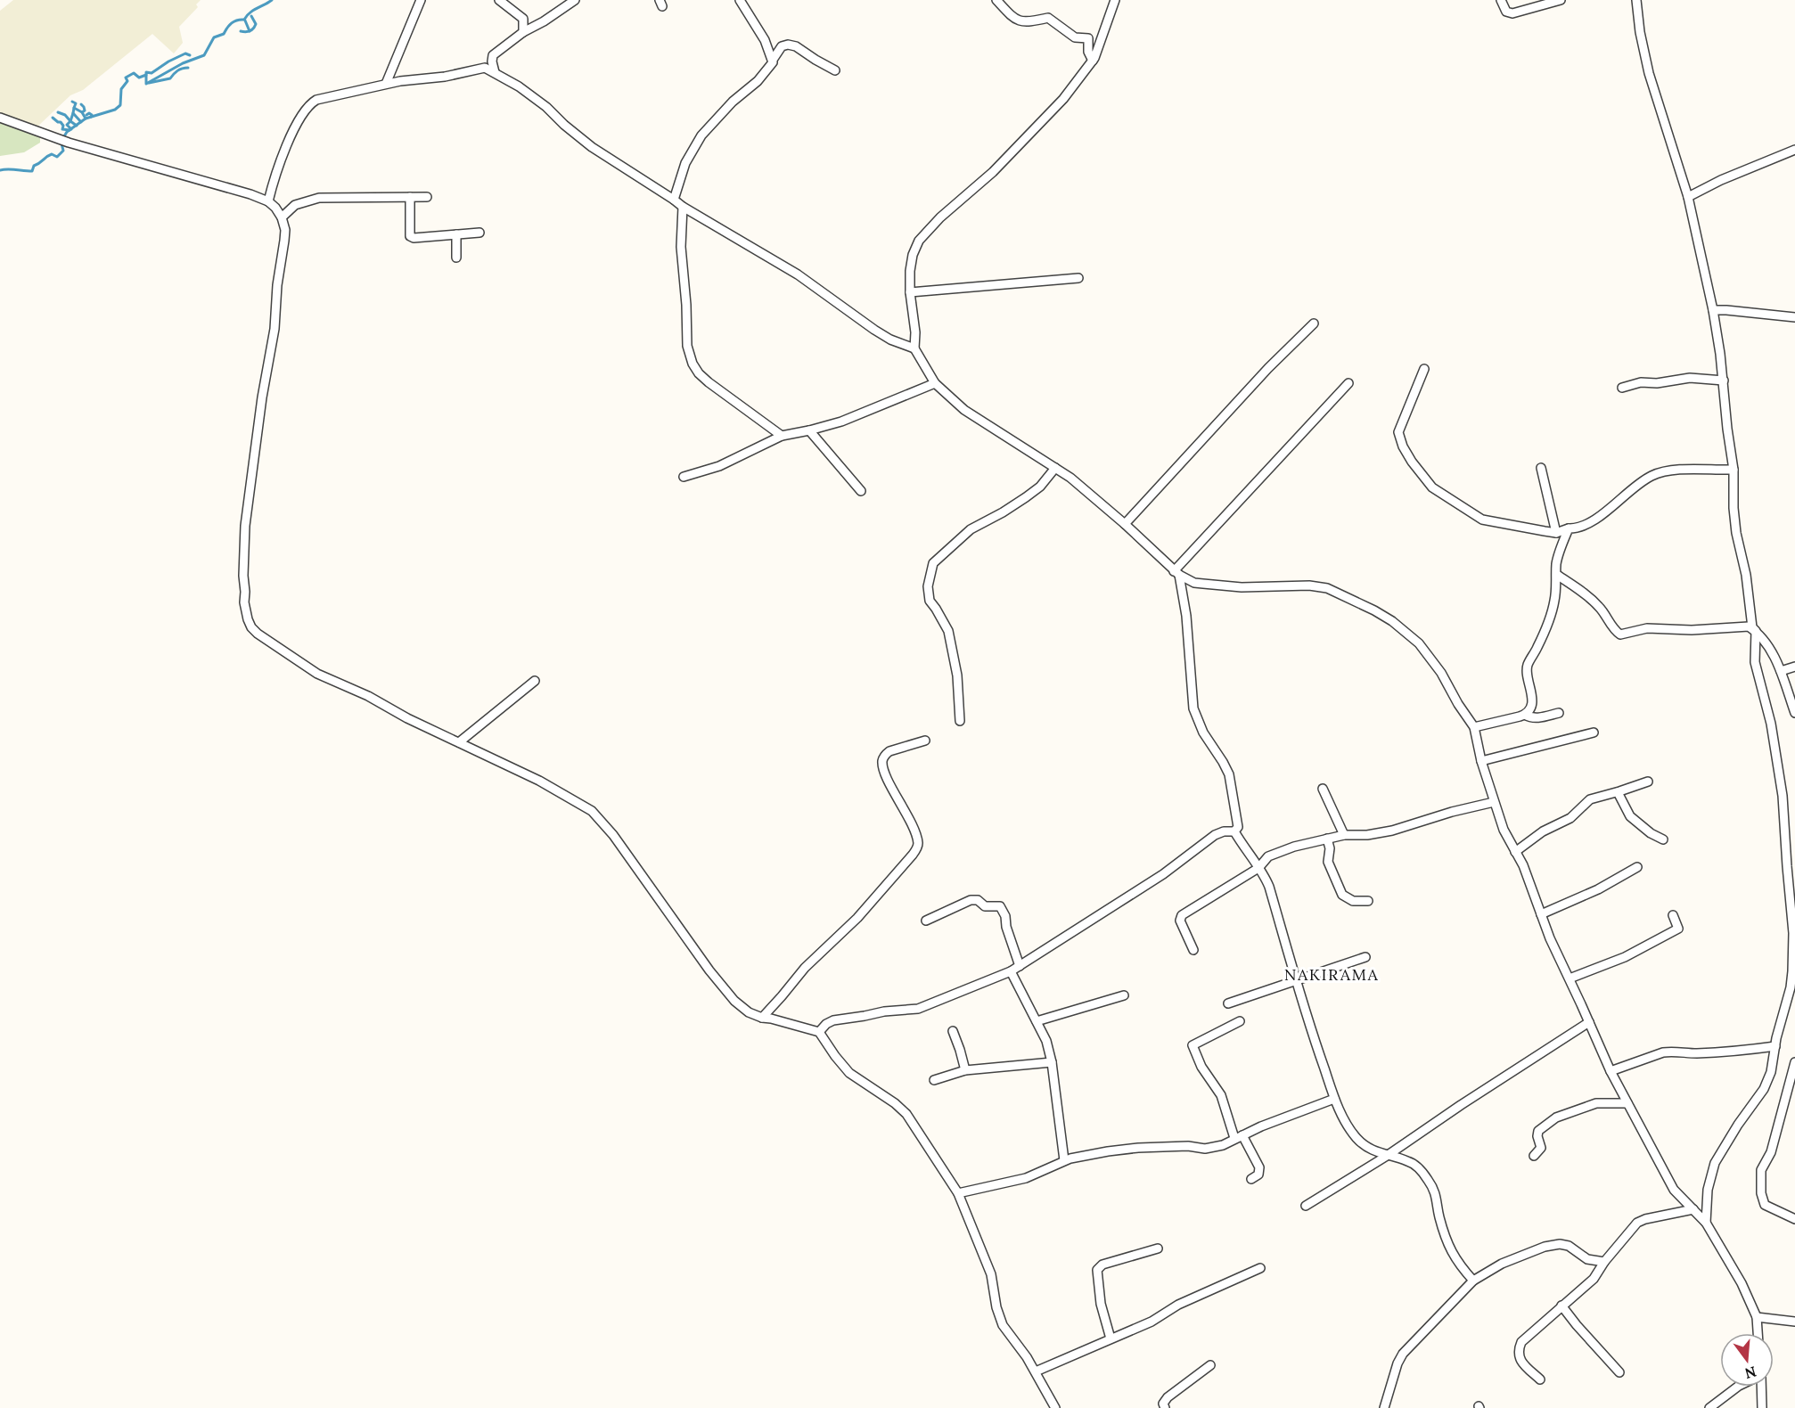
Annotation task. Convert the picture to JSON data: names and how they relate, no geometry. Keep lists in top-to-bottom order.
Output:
{
  "districts": ["NAKIRAMA"],
  "north": "bottom"
}
